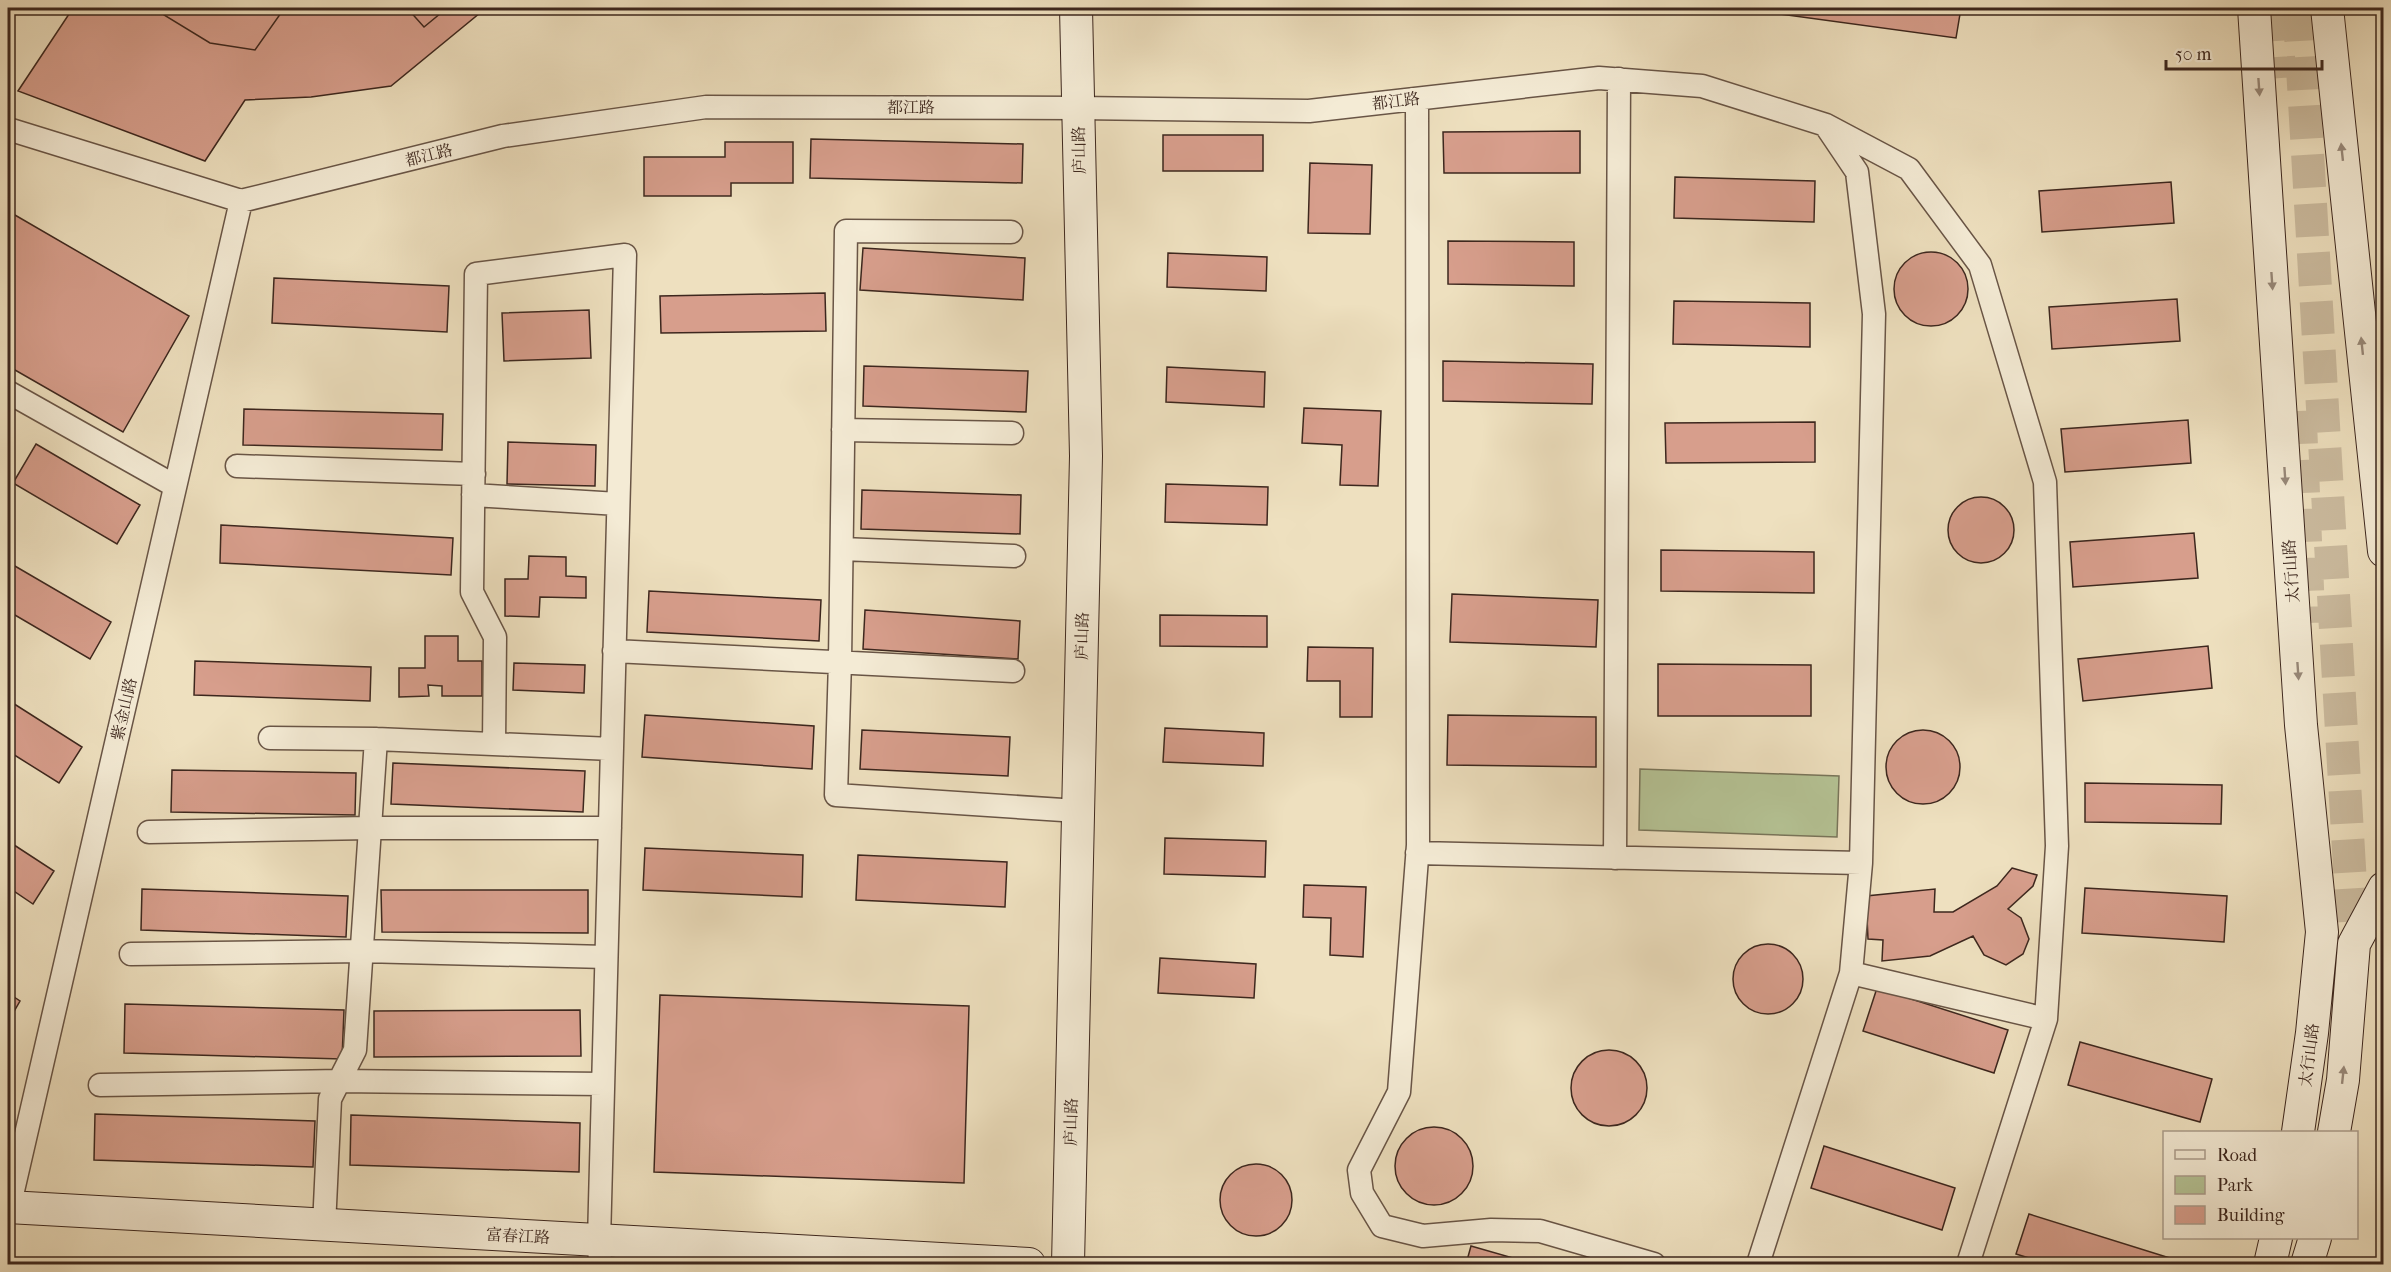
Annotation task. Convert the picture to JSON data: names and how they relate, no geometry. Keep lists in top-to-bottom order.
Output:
{
  "streets": {
    "street": [
      "都江路",
      "庐山路",
      "太行山路",
      "紫金山路",
      "富春江路"
    ]
  },
  "crossings": [
    ["都江路", "庐山路"],
    ["都江路", "紫金山路"],
    ["紫金山路", "富春江路"]
  ],
  "legend": ["Road", "Park", "Building"],
  "scale_bar": "50 m"
}
